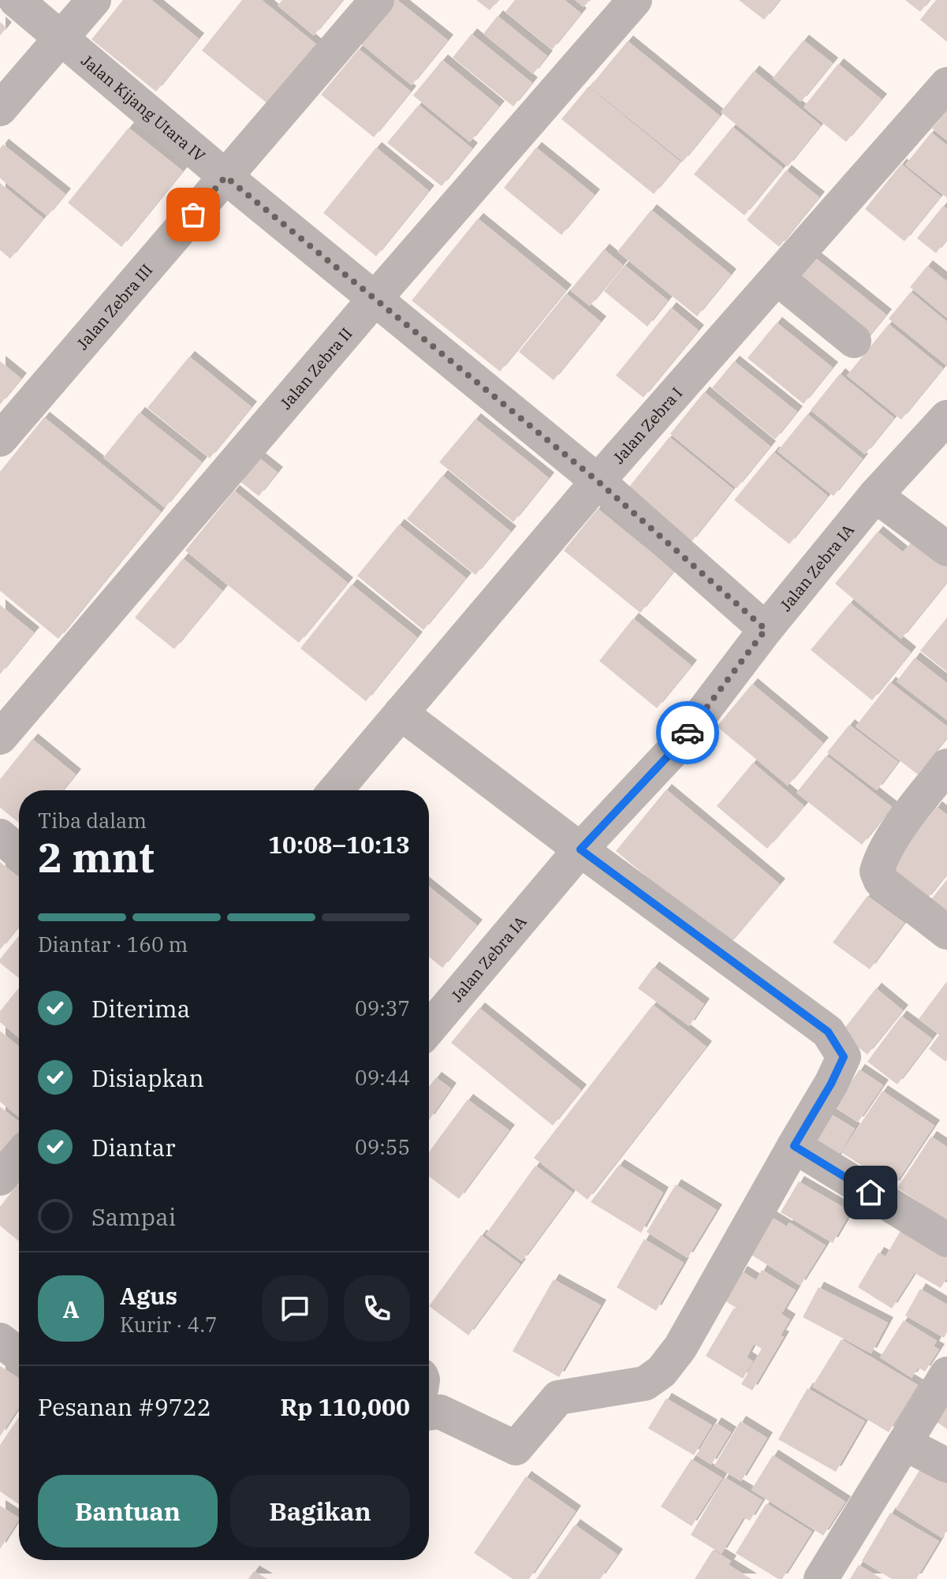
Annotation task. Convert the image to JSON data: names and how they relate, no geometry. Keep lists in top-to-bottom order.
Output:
{
  "streets": {
    "street": [
      "Jalan Kijang Utara IV",
      "Jalan Zebra III",
      "Jalan Zebra II",
      "Jalan Zebra I",
      "Jalan Zebra IA"
    ]
  },
  "crossings": [
    ["Jalan Kijang Utara IV", "Jalan Zebra III"],
    ["Jalan Kijang Utara IV", "Jalan Zebra II"],
    ["Jalan Kijang Utara IV", "Jalan Zebra I"],
    ["Jalan Kijang Utara IV", "Jalan Zebra IA"]
  ],
  "page": {
    "heading": ["2 mnt", "Tiba dalam", "10:08–10:13"],
    "panel": [
      "Agus",
      "Kurir · 4.7",
      "Pesanan #9722",
      "Rp 110,000"
    ],
    "bar": "Diantar · 160 m",
    "list": [
      ["Diterima", "09:37"],
      ["Disiapkan", "09:44"],
      ["Diantar", "09:55"],
      "Sampai"
    ],
    "round": "A",
    "buttons": ["Bantuan", "Bagikan"]
  }
}
